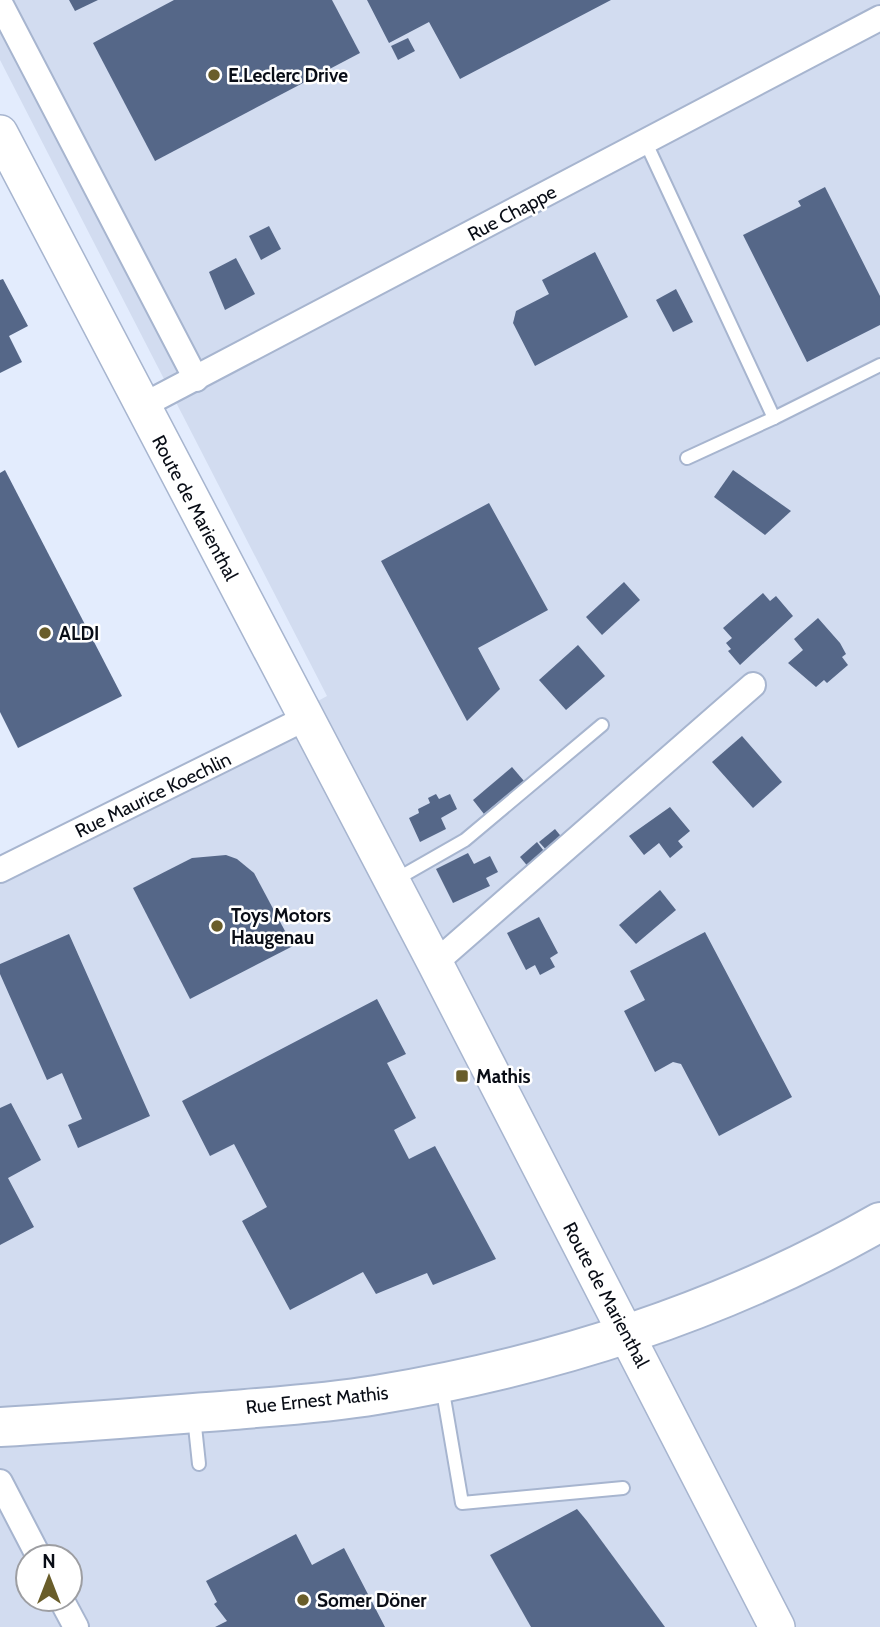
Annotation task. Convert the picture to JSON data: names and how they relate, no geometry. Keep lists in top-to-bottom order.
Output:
{
  "streets": {
    "main road": ["Rue Ernest Mathis"],
    "street": ["Rue Chappe", "Route de Marienthal", "Rue Maurice Koechlin"]
  },
  "crossings": [
    ["Rue Chappe", "Route de Marienthal"],
    ["Route de Marienthal", "Rue Maurice Koechlin"],
    ["Route de Marienthal", "Rue Ernest Mathis"]
  ],
  "places": {
    "other": [
      "E.Leclerc Drive",
      "ALDI",
      "Toys Motors Haugenau",
      "Somer Döner"
    ],
    "transit": ["Mathis"]
  },
  "north": "top"
}
